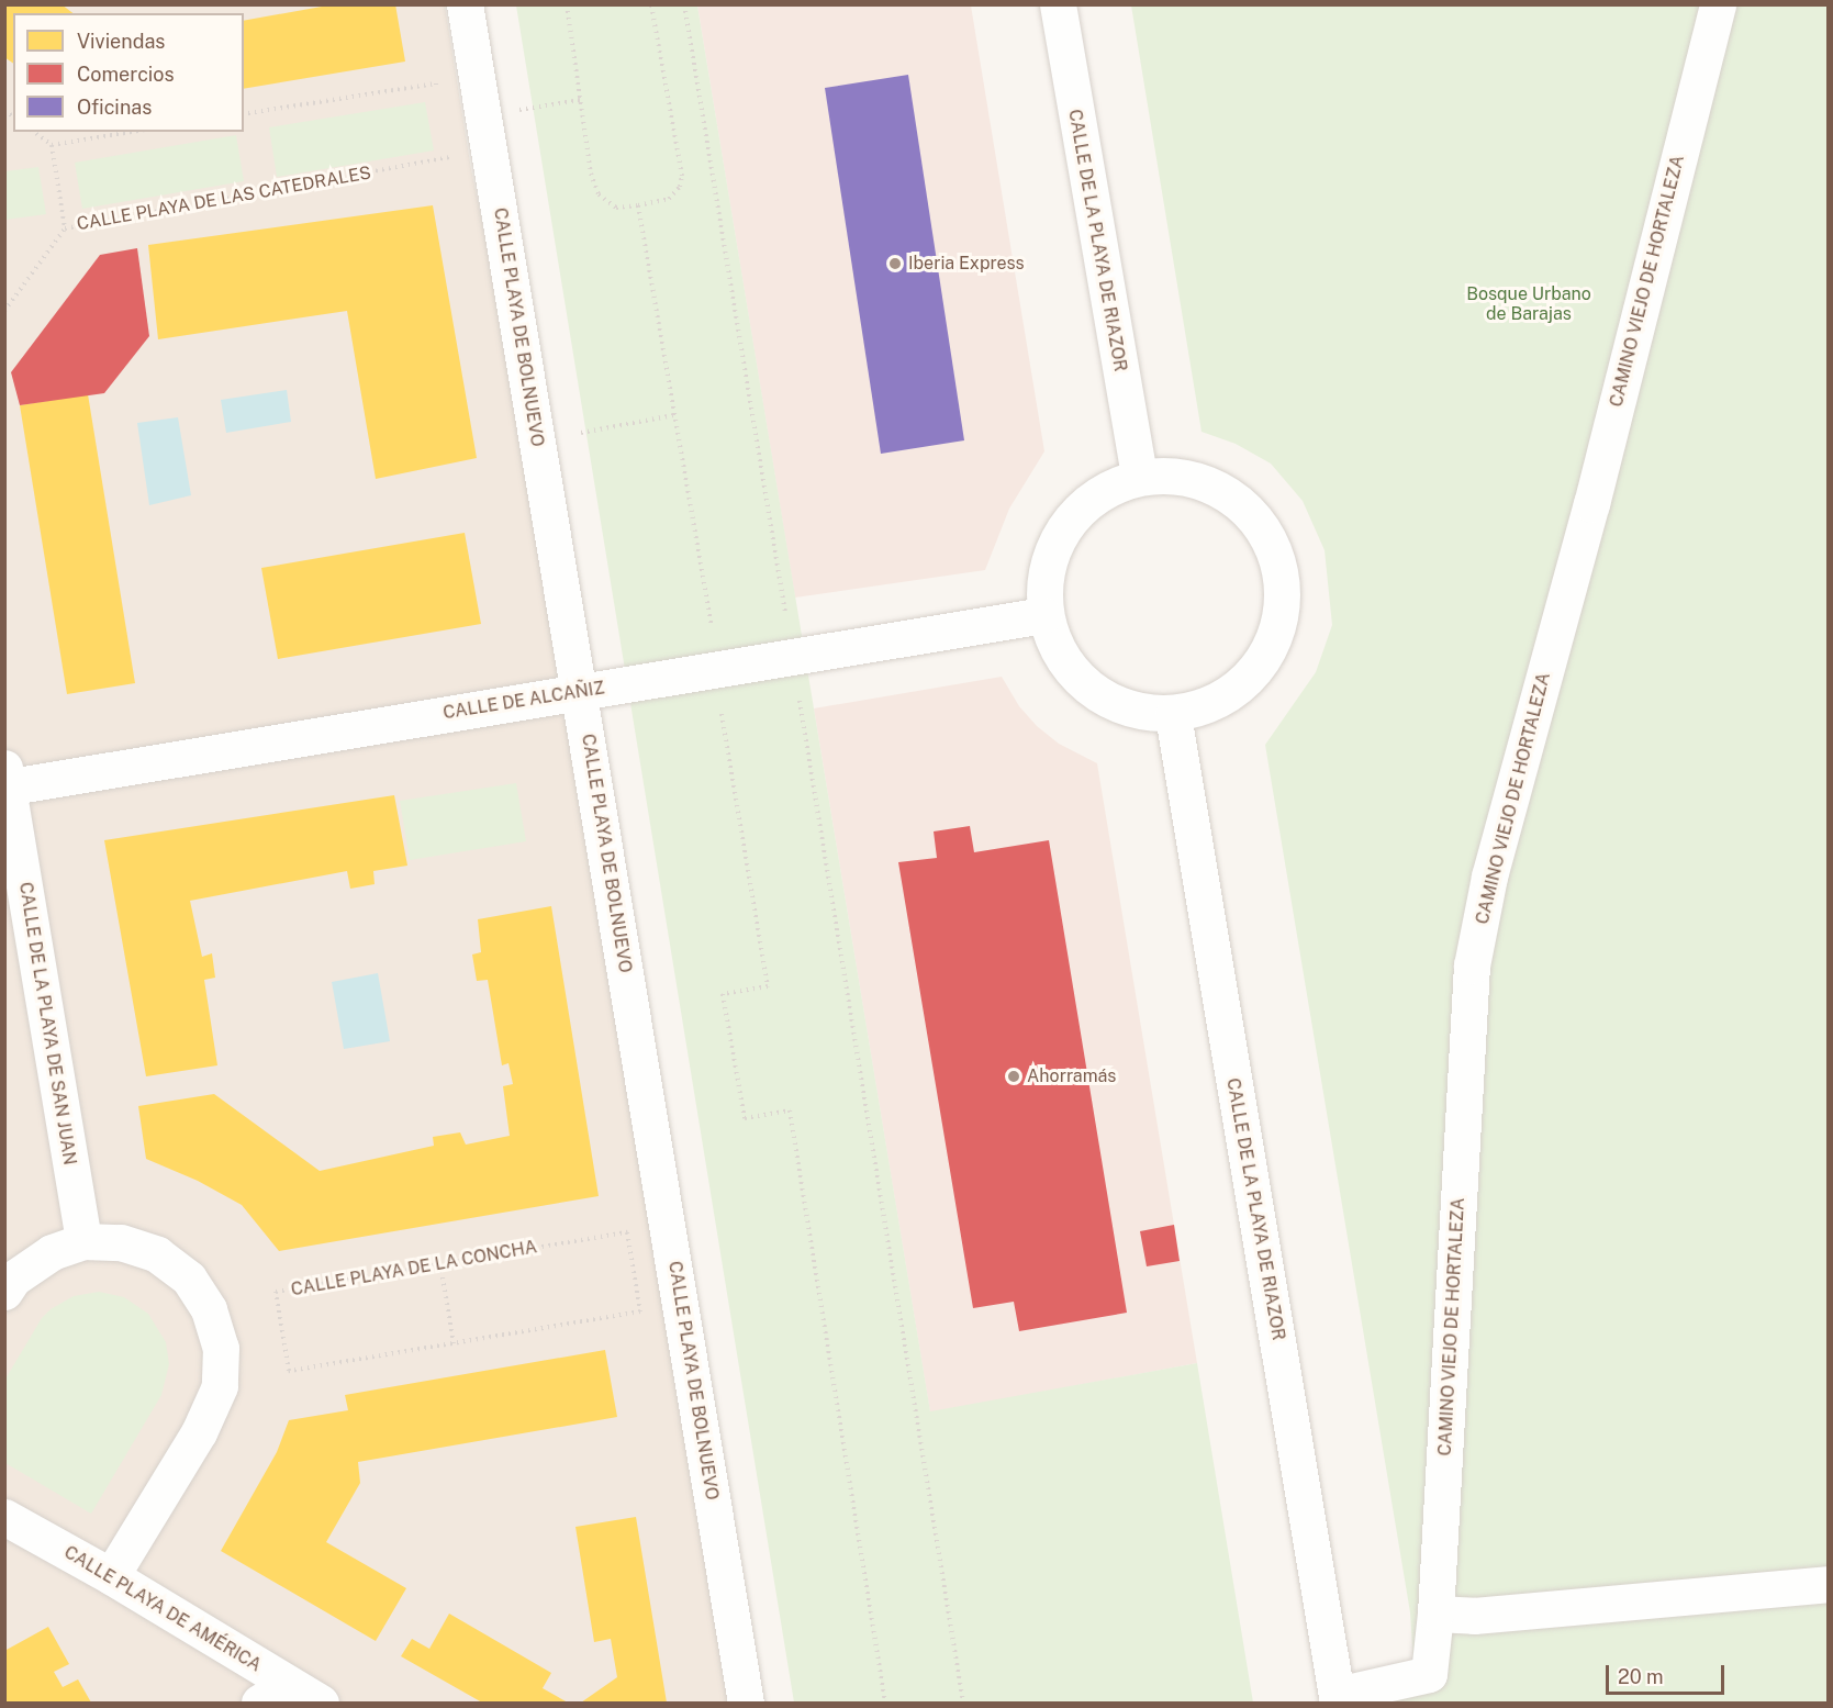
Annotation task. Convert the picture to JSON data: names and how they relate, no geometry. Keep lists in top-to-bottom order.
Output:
{
  "streets": {
    "street": [
      "CALLE DE LA PLAYA DE RIAZOR",
      "CAMINO VIEJO DE HORTALEZA",
      "CALLE PLAYA DE BOLNUEVO",
      "CALLE DE ALCAÑIZ",
      "CALLE DE LA PLAYA DE SAN JUAN",
      "CALLE PLAYA DE AMÉRICA"
    ],
    "path": ["CALLE PLAYA DE LAS CATEDRALES", "CALLE PLAYA DE LA CONCHA"]
  },
  "crossings": [
    ["CALLE DE LA PLAYA DE RIAZOR", "CAMINO VIEJO DE HORTALEZA"],
    ["CALLE PLAYA DE BOLNUEVO", "CALLE DE ALCAÑIZ"],
    ["CALLE DE ALCAÑIZ", "CALLE DE LA PLAYA DE SAN JUAN"]
  ],
  "parks": ["Bosque Urbano de Barajas"],
  "places": ["Iberia Express", "Ahorramás"],
  "legend": ["Viviendas", "Comercios", "Oficinas"],
  "scale_bar": "20 m"
}
